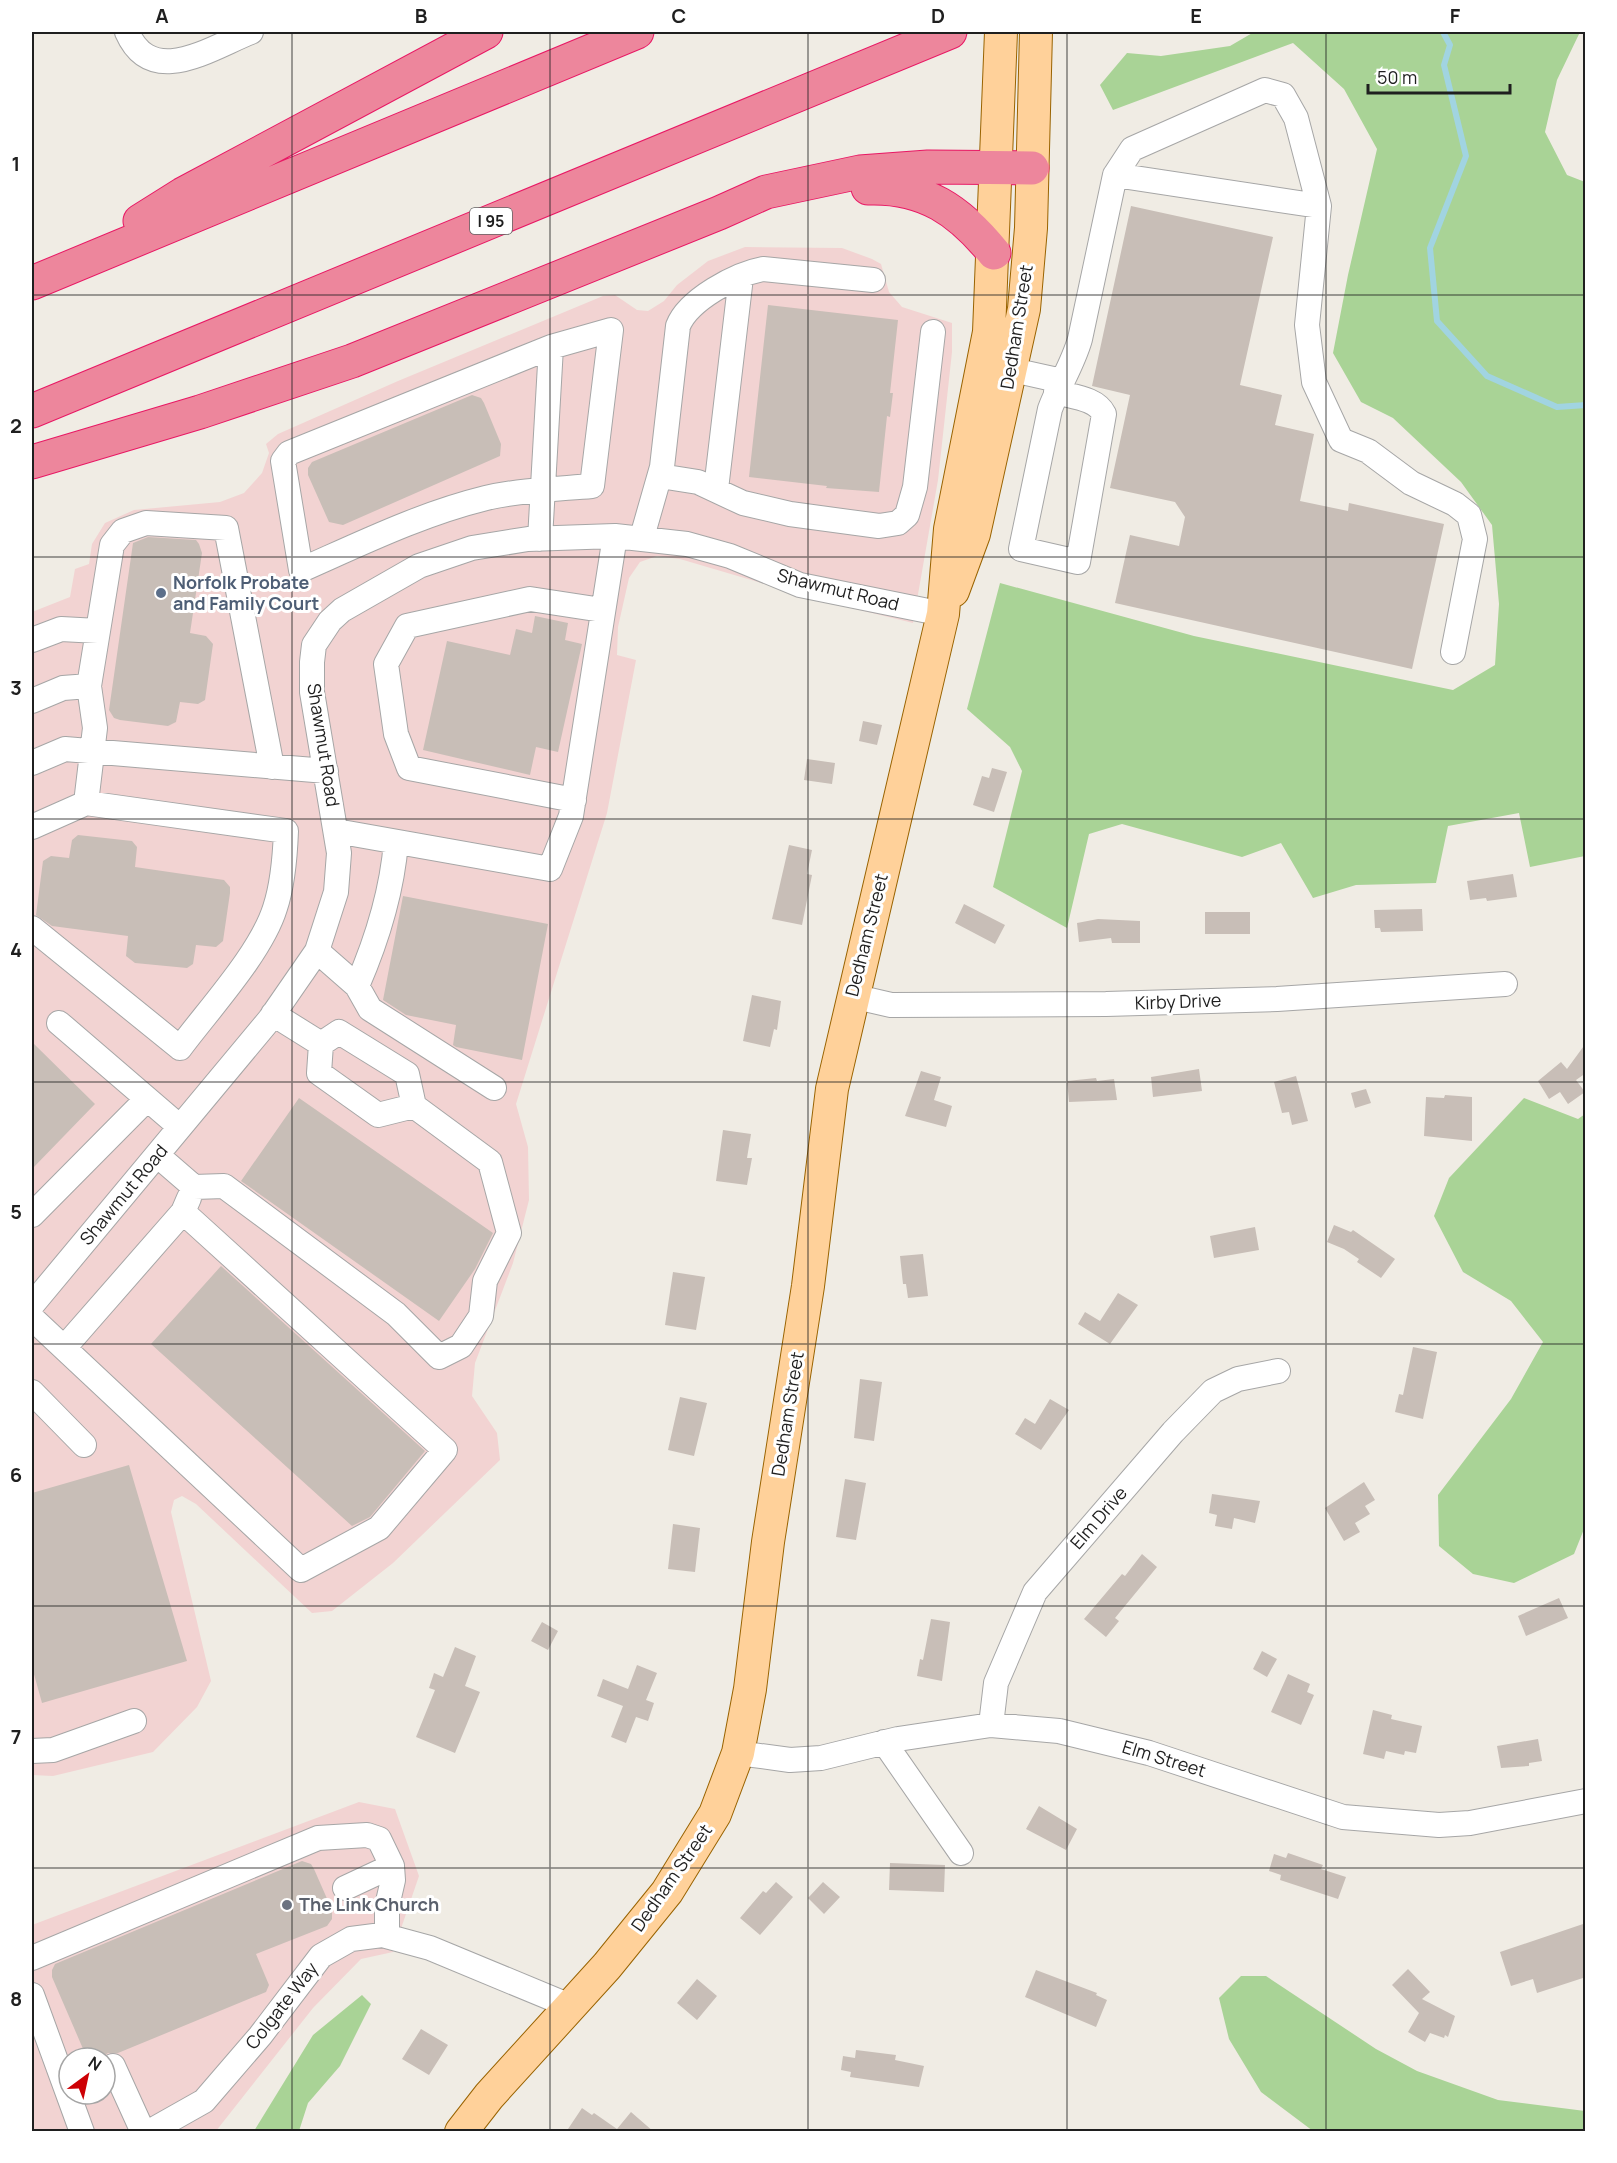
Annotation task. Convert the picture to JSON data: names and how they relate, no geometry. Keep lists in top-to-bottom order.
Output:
{
  "streets": {
    "highway": ["I 95"],
    "main road": ["Dedham Street"],
    "street": [
      "Shawmut Road",
      "Kirby Drive",
      "Elm Drive",
      "Elm Street",
      "Colgate Way"
    ]
  },
  "crossings": [
    ["Dedham Street", "Shawmut Road"],
    ["Dedham Street", "Kirby Drive"],
    ["Dedham Street", "Elm Street"],
    ["Dedham Street", "Colgate Way"],
    ["Elm Drive", "Elm Street"]
  ],
  "places": ["Norfolk Probate and Family Court", "The Link Church"],
  "scale_bar": "50 m",
  "north": "top right",
  "grid": {
    "columns": [
      "A",
      "B",
      "C",
      "D",
      "E",
      "F"
    ],
    "rows": [
      "1",
      "2",
      "3",
      "4",
      "5",
      "6",
      "7",
      "8"
    ]
  }
}
